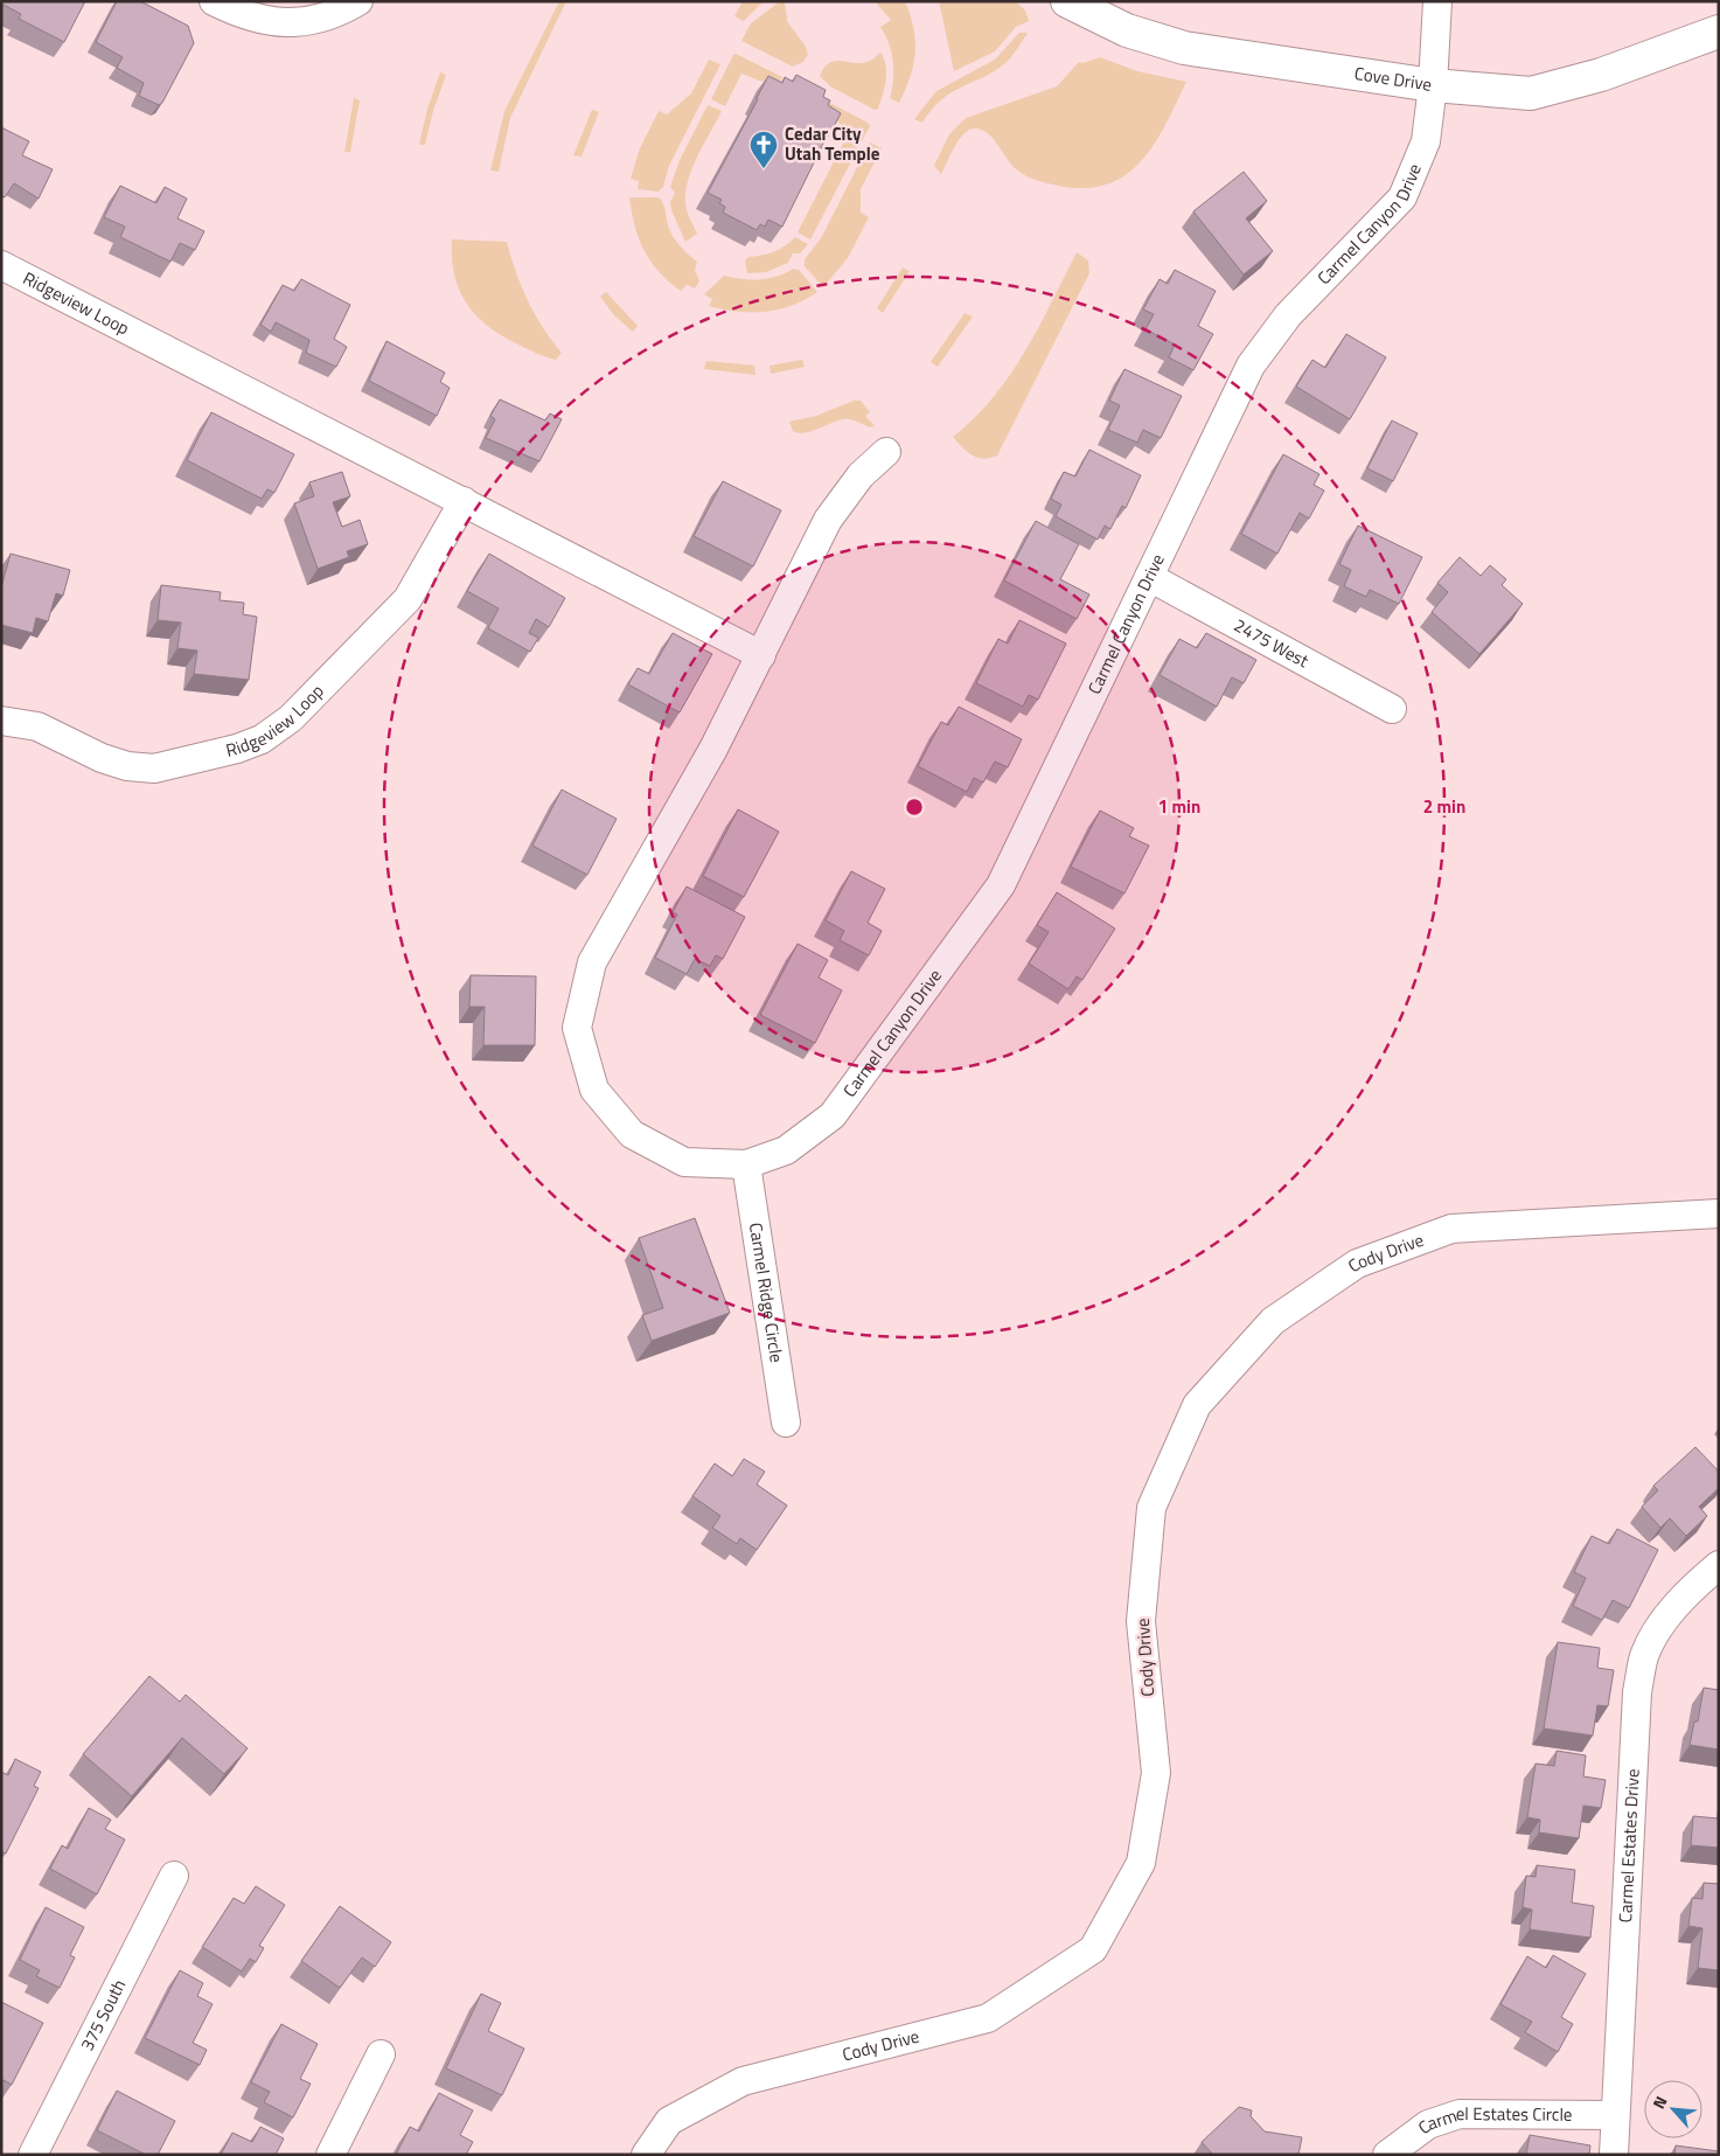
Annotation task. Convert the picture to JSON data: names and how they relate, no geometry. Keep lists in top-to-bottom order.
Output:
{
  "streets": {
    "main road": ["Cove Drive"],
    "street": [
      "Carmel Canyon Drive",
      "Ridgeview Loop",
      "2475 West",
      "Cody Drive",
      "Carmel Ridge Circle",
      "Carmel Estates Drive",
      "375 South",
      "Carmel Estates Circle"
    ]
  },
  "crossings": [
    ["Cove Drive", "Carmel Canyon Drive"],
    ["Carmel Canyon Drive", "Ridgeview Loop"],
    ["Carmel Canyon Drive", "2475 West"],
    ["Carmel Canyon Drive", "Carmel Ridge Circle"],
    ["Carmel Estates Drive", "Carmel Estates Circle"]
  ],
  "places": {
    "church": ["Cedar City Utah Temple"]
  },
  "north": "top left",
  "rings": ["1 min", "2 min"]
}
